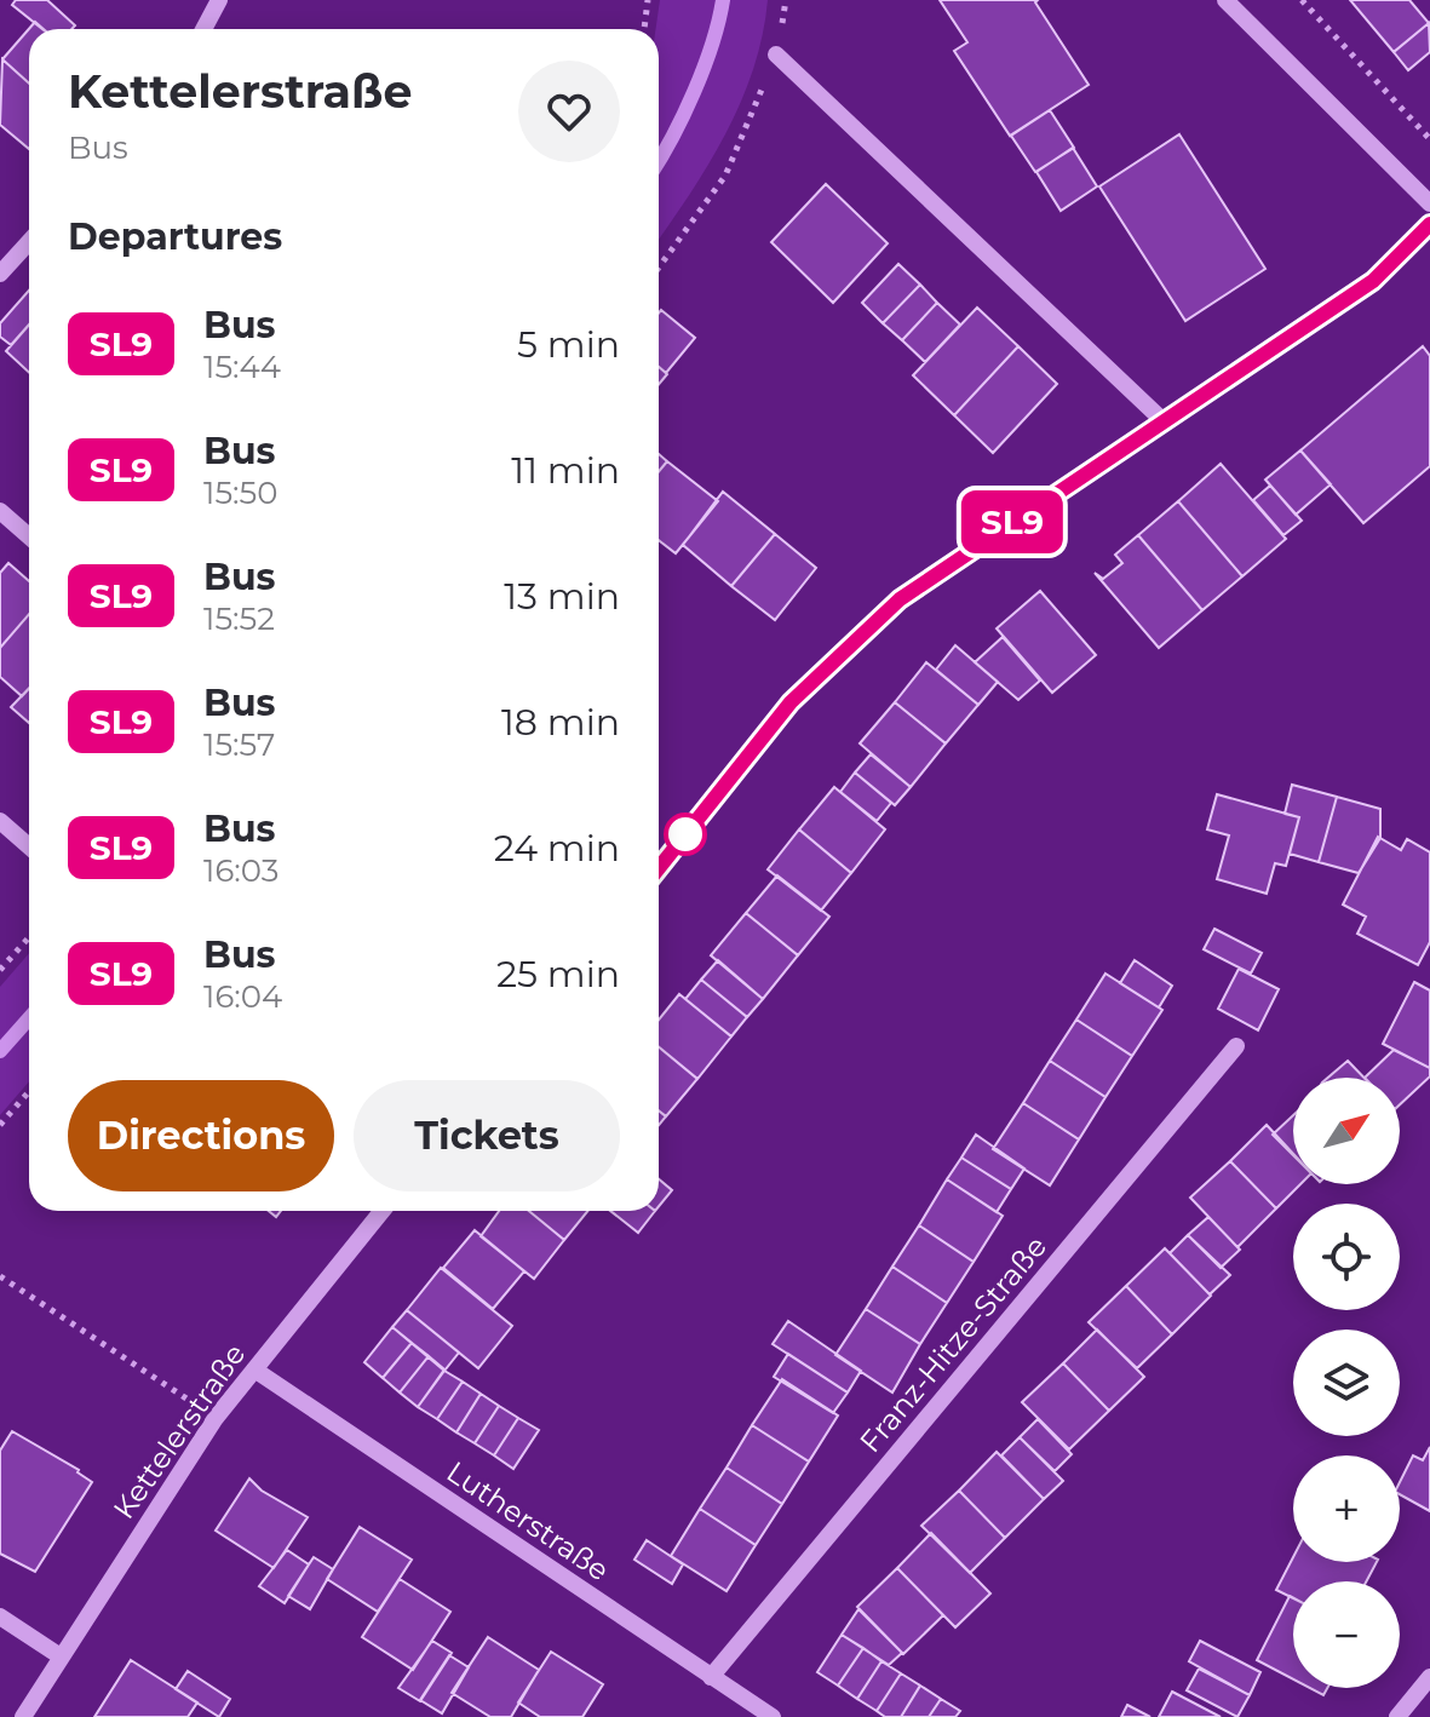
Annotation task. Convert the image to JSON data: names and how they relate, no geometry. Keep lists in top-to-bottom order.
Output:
{
  "streets": {
    "street": ["Franz-Hitze-Straße", "Kettelerstraße", "Lutherstraße"]
  },
  "crossings": [
    ["Franz-Hitze-Straße", "Lutherstraße"],
    ["Kettelerstraße", "Lutherstraße"]
  ],
  "lines": ["bus line SL9"],
  "north": "top right",
  "page": {
    "on_map": "SL9",
    "heading": [
      ["Kettelerstraße", "Bus"],
      "Departures"
    ],
    "list": [
      {
        "mark": "SL9",
        "name": "Bus",
        "note": "15:44",
        "value": "5 min"
      },
      {
        "mark": "SL9",
        "name": "Bus",
        "note": "15:50",
        "value": "11 min"
      },
      {
        "mark": "SL9",
        "name": "Bus",
        "note": "15:52",
        "value": "13 min"
      },
      {
        "mark": "SL9",
        "name": "Bus",
        "note": "15:57",
        "value": "18 min"
      },
      {
        "mark": "SL9",
        "name": "Bus",
        "note": "16:03",
        "value": "24 min"
      },
      {
        "mark": "SL9",
        "name": "Bus",
        "note": "16:04",
        "value": "25 min"
      }
    ],
    "buttons": ["Directions", "Tickets"],
    "map_buttons": ["+", "−"]
  }
}
